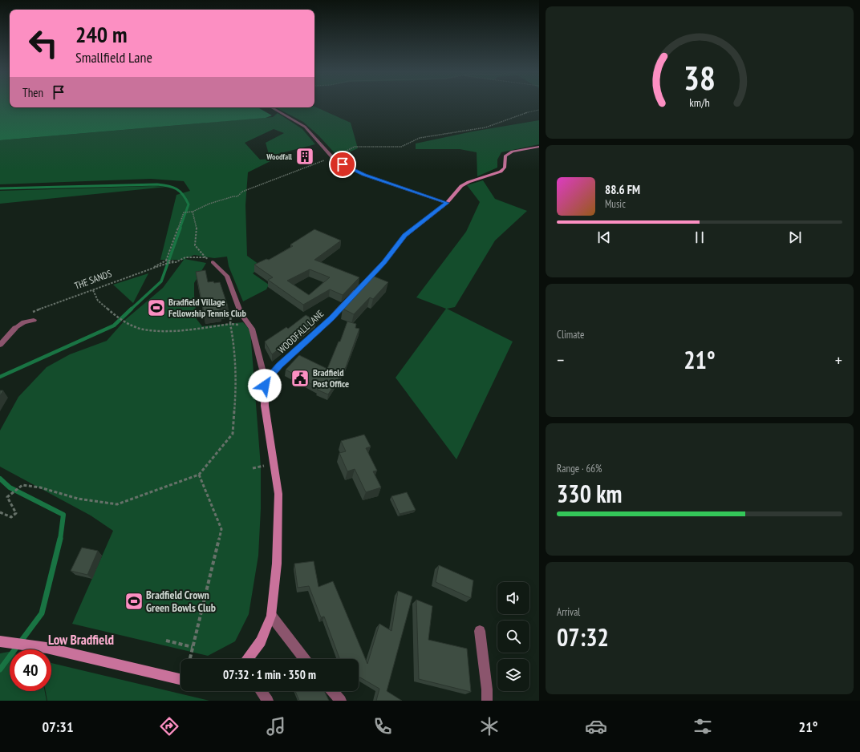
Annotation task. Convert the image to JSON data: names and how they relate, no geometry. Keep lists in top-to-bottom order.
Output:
{
  "streets": {
    "street": ["WOODFALL LANE"],
    "path": ["THE SANDS"]
  },
  "districts": ["Low Bradfield"],
  "places": {
    "building": ["Woodfall"],
    "sports": ["Bradfield Village Fellowship Tennis Club", "Bradfield Crown Green Bowls Club"],
    "public building": ["Bradfield Post Office"]
  },
  "page": {
    "turn": ["240 m", "Smallfield Lane"],
    "then": "Then",
    "song": ["88.6 FM", "Music"],
    "tile": [
      "Climate",
      ["Range · 66%", "330 km"],
      ["Arrival", "07:32"]
    ],
    "heat": ["−", "21°", "+"],
    "limit": "40",
    "trip": "07:32 · 1 min · 350 m",
    "tabs": ["07:31", "21°"],
    "gauge": ["38", "km/h"]
  }
}
